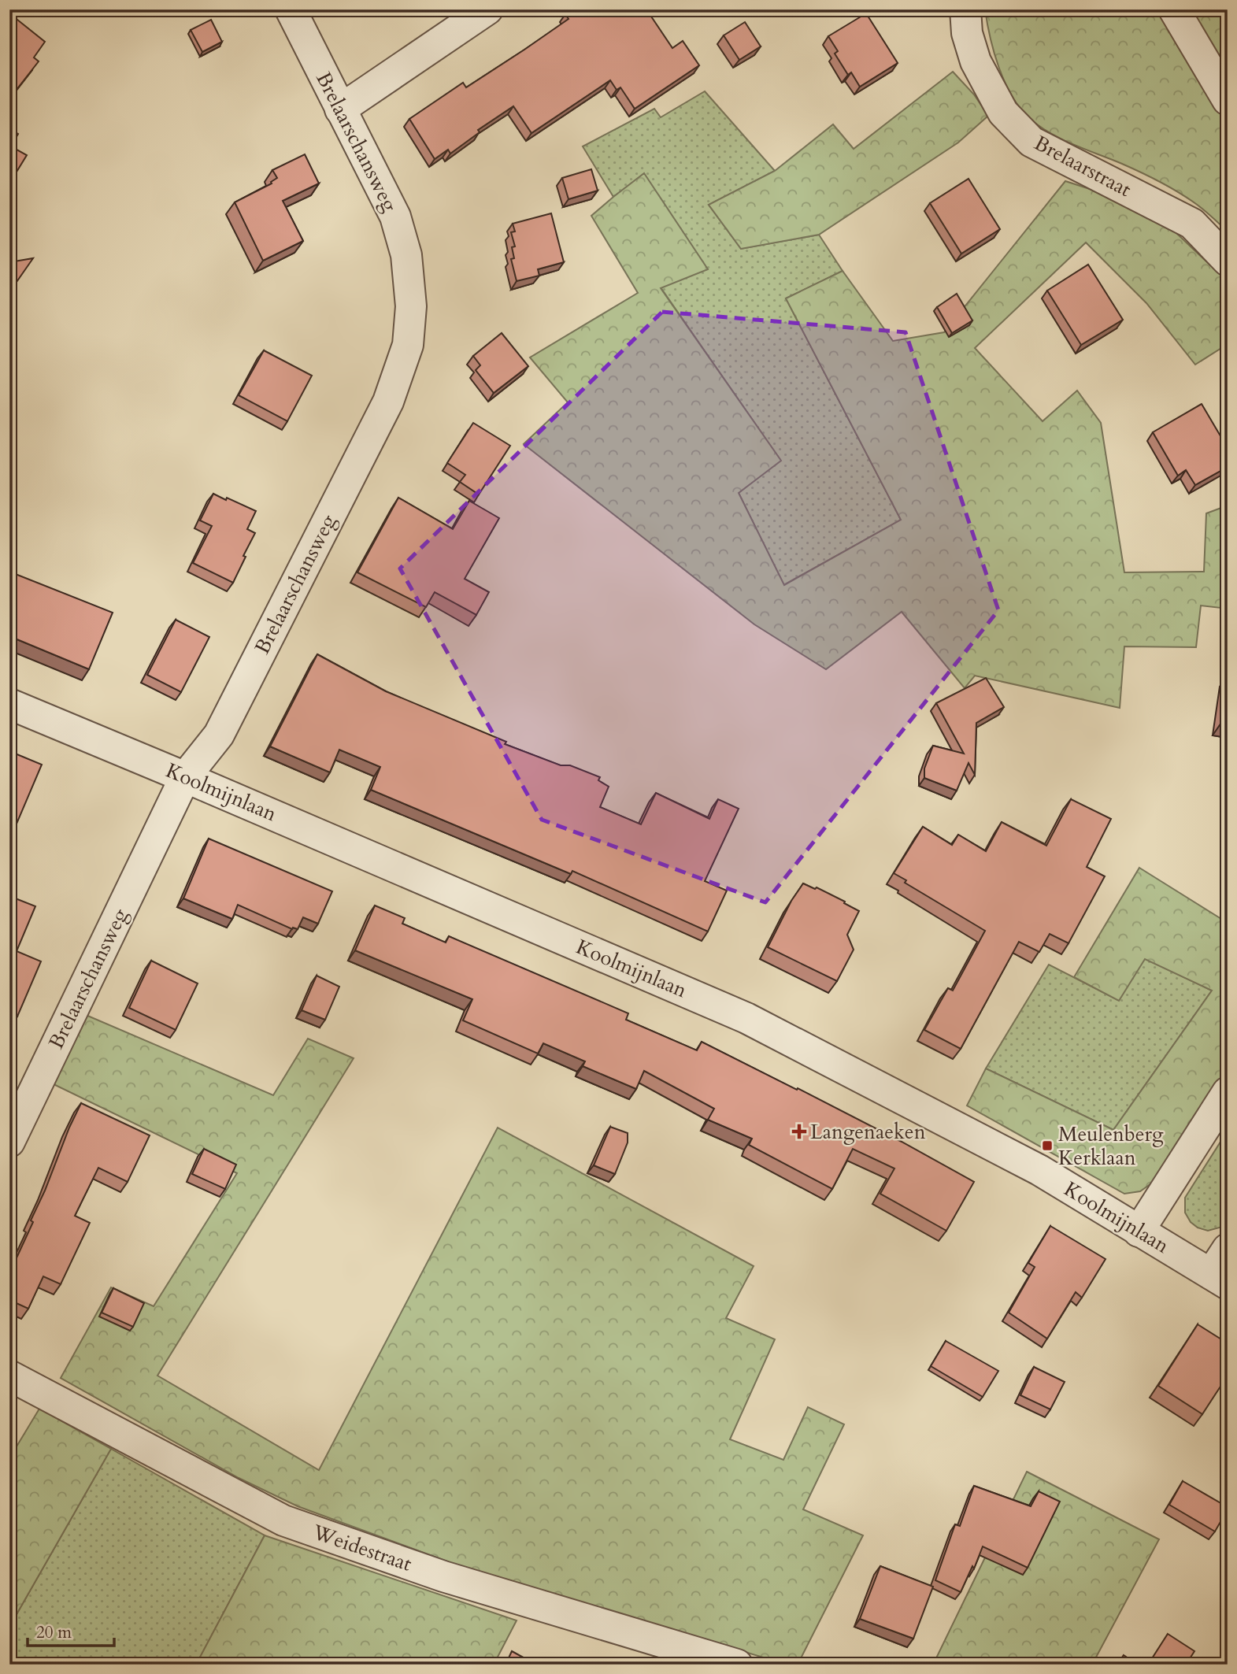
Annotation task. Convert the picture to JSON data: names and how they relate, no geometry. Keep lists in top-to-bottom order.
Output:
{
  "streets": {
    "street": [
      "Brelaarschansweg",
      "Brelaarstraat",
      "Koolmijnlaan",
      "Weidestraat"
    ]
  },
  "crossings": [
    ["Brelaarschansweg", "Koolmijnlaan"]
  ],
  "places": {
    "health": ["Langenaeken"],
    "transit": ["Meulenberg Kerklaan"]
  },
  "scale_bar": "20 m"
}
